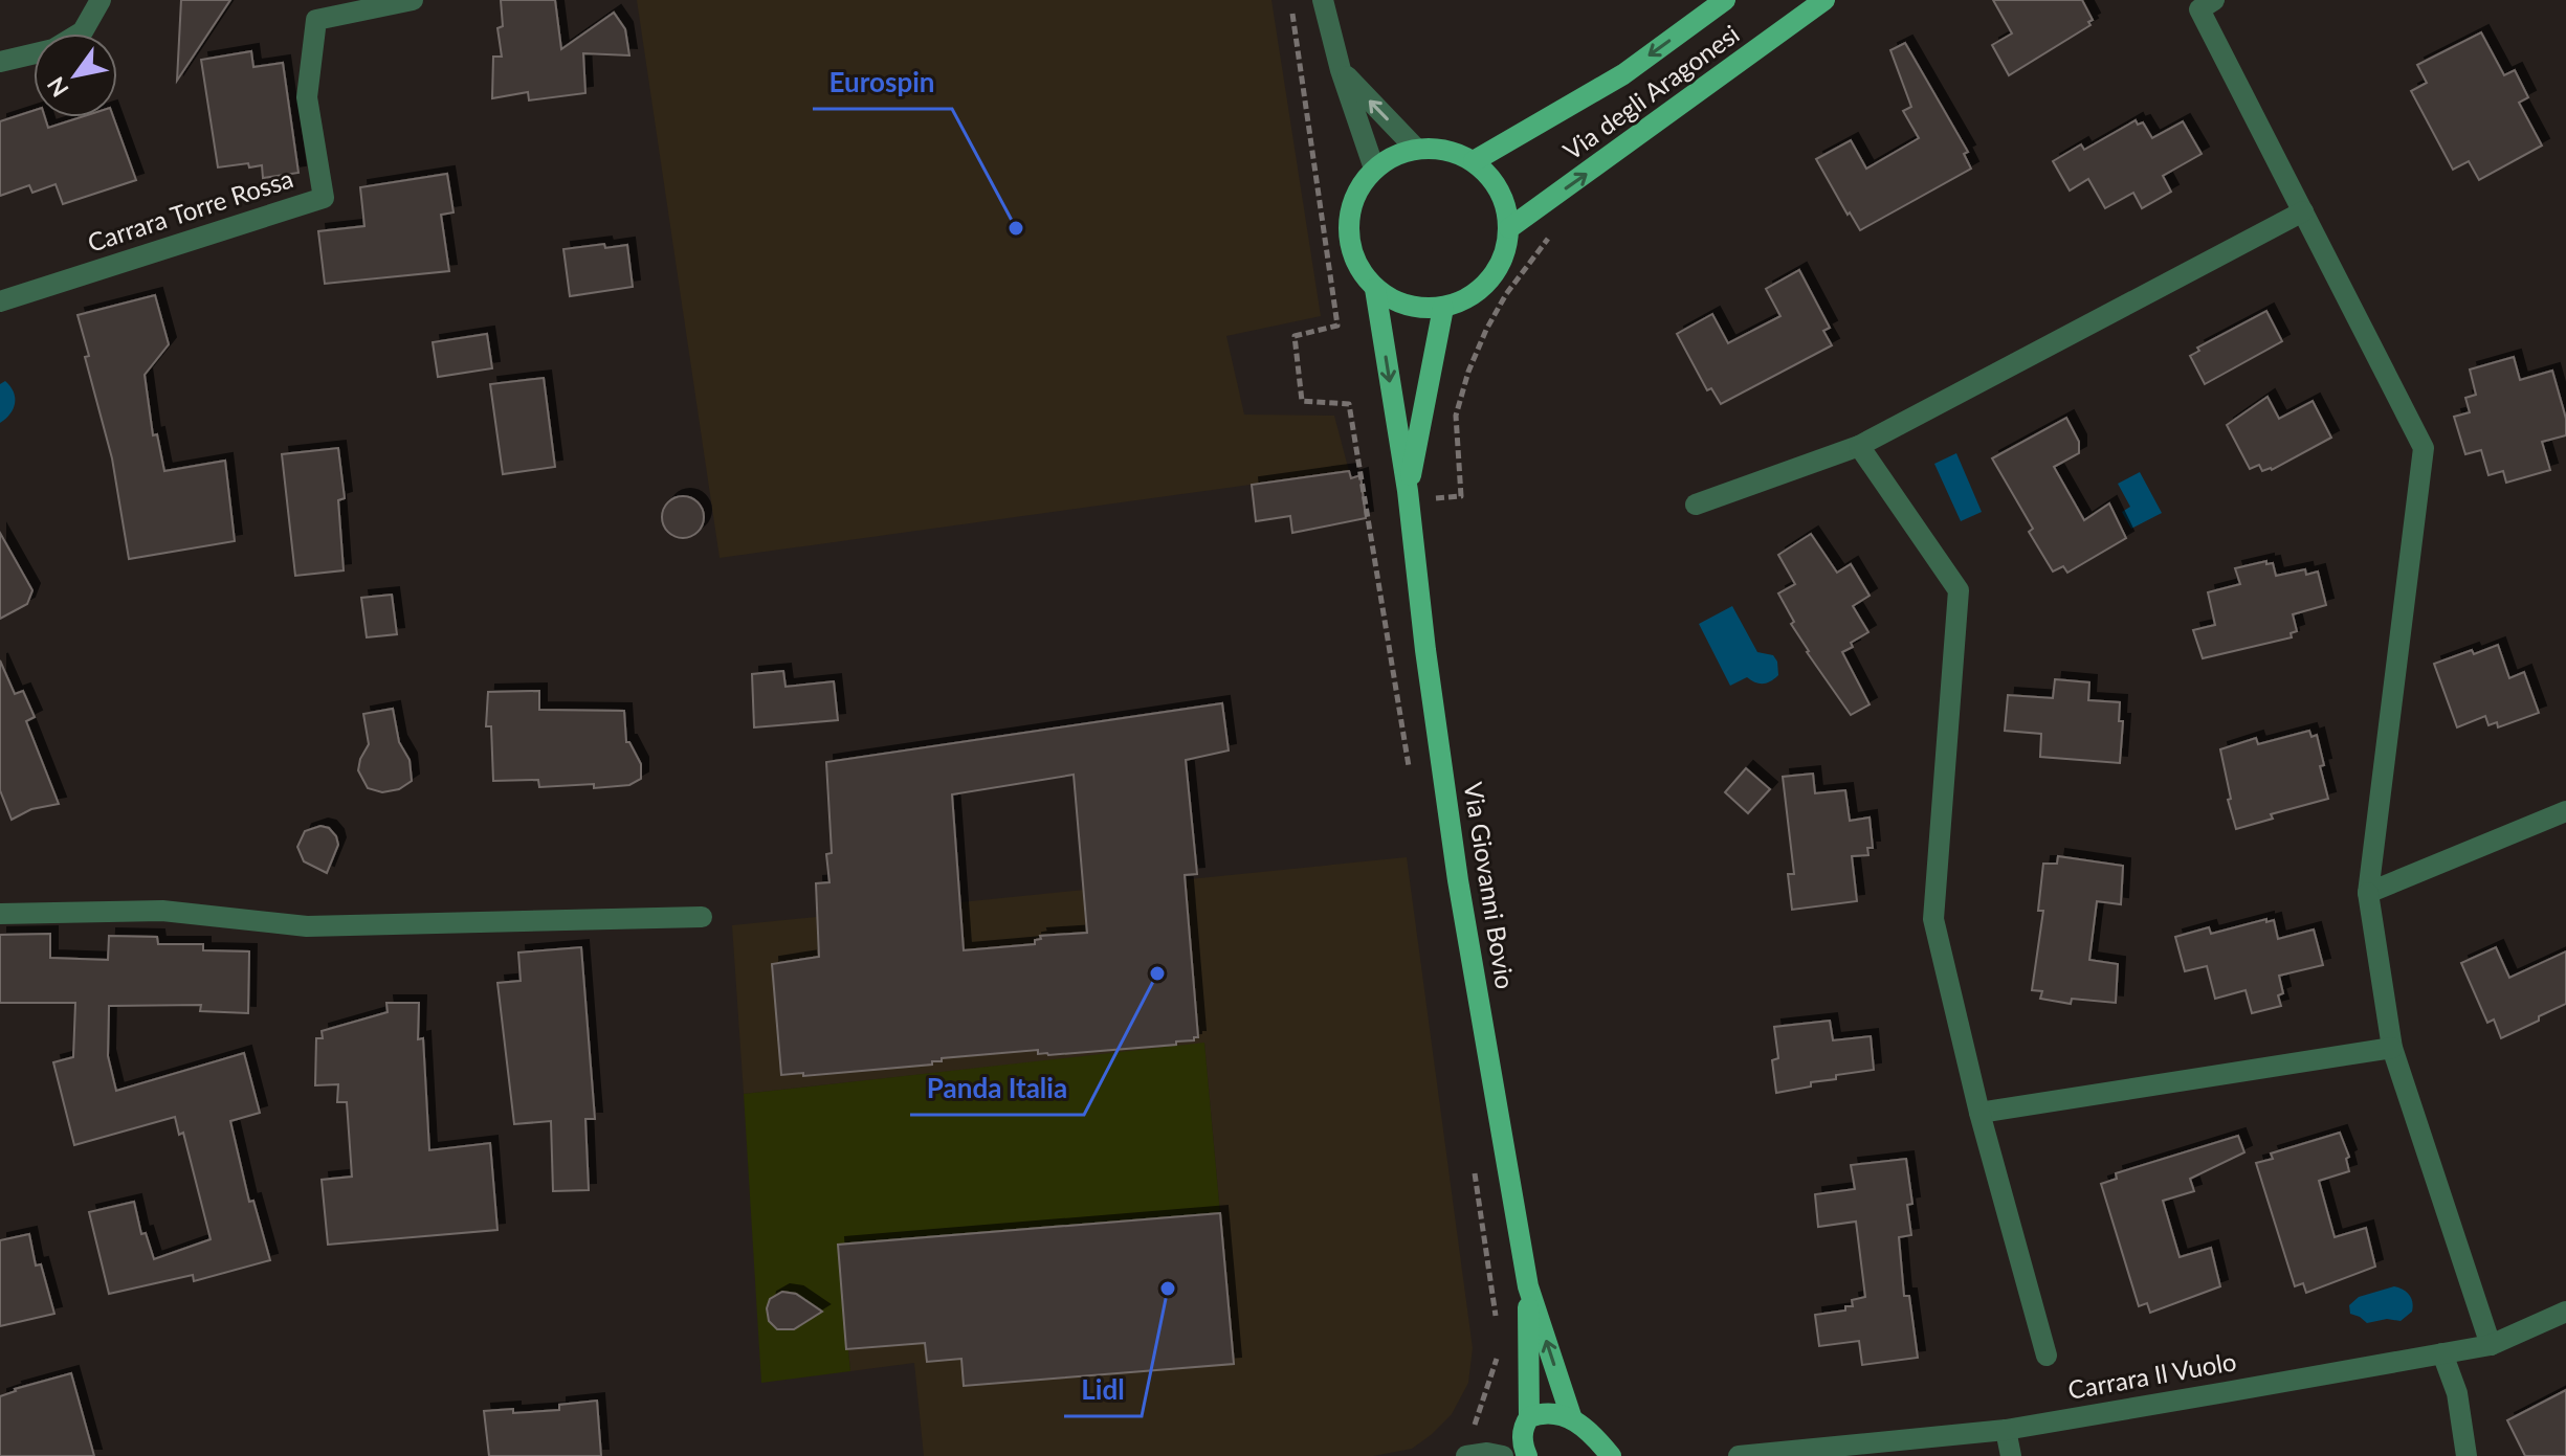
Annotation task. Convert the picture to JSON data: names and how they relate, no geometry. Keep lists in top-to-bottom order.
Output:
{
  "streets": {
    "main road": ["Via degli Aragonesi", "Via Giovanni Bovio"],
    "street": ["Carrara Torre Rossa", "Carrara Il Vuolo"]
  },
  "crossings": [
    ["Via degli Aragonesi", "Via Giovanni Bovio"]
  ],
  "places": ["Eurospin", "Panda Italia", "Lidl"],
  "north": "bottom left"
}
